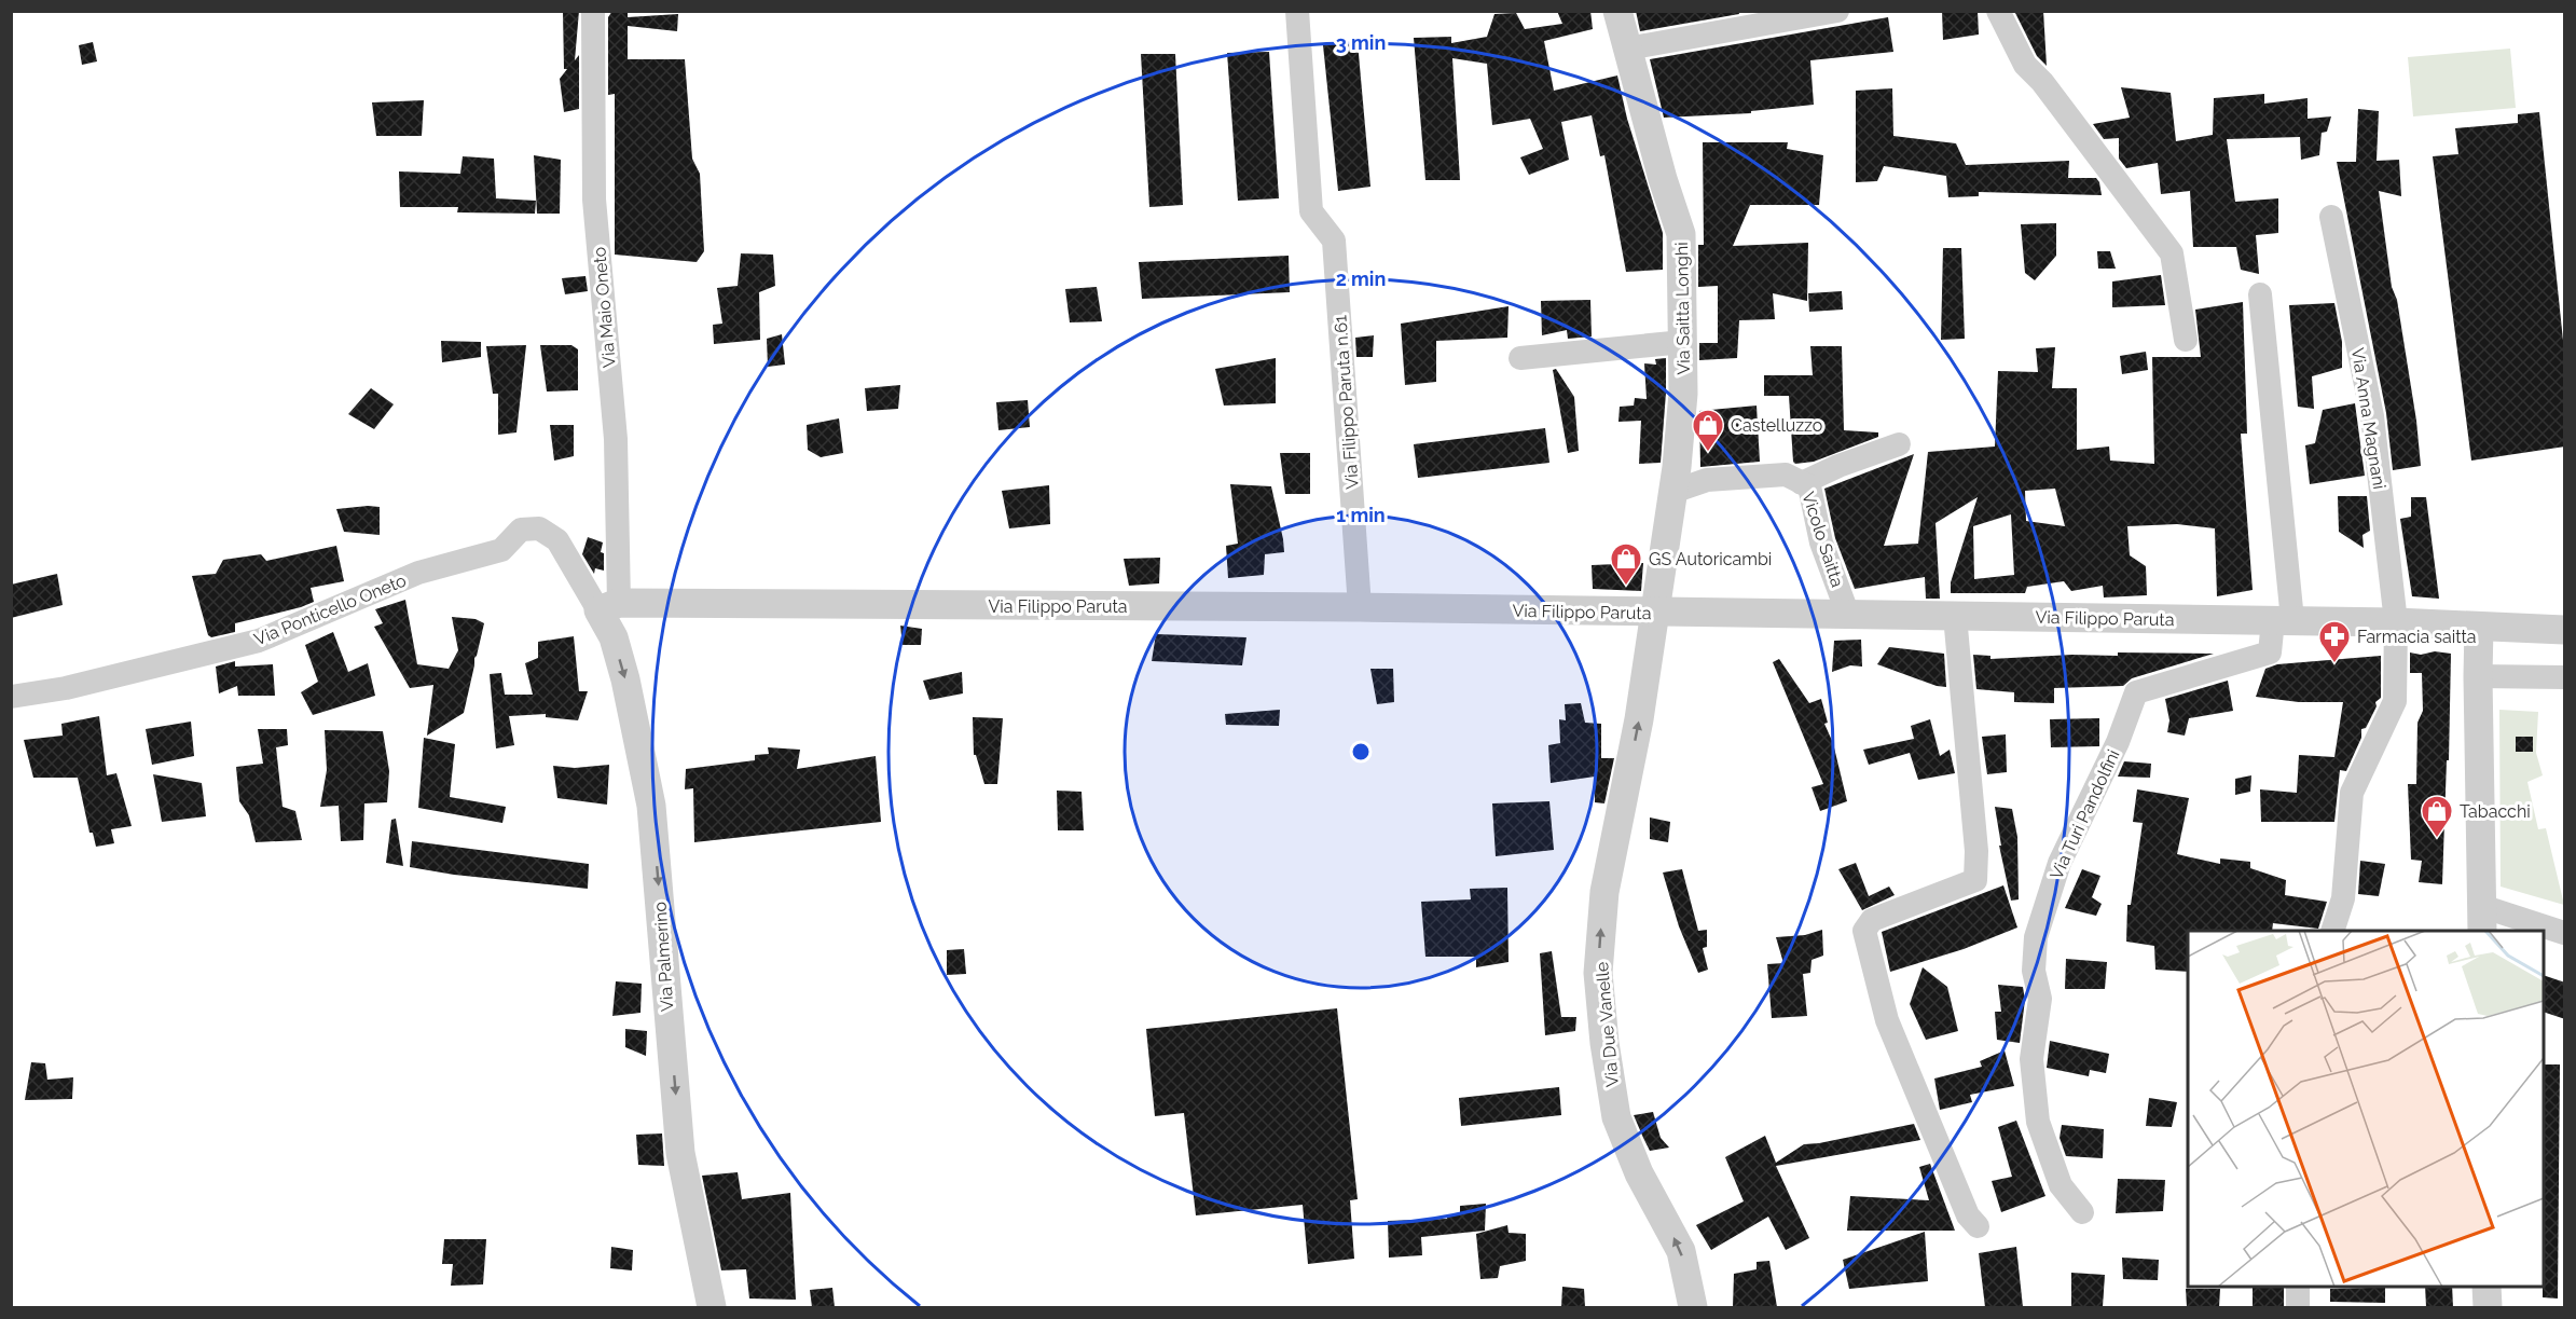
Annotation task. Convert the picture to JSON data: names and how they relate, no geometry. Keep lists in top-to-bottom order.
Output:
{
  "streets": {
    "street": [
      "Via Maio Oneto",
      "Via Saitta Longhi",
      "Via Filippo Paruta n.61",
      "Via Anna Magnani",
      "Vicolo Saitta",
      "Via Filippo Paruta",
      "Via Ponticello Oneto",
      "Via Turi Pandolfini",
      "Via Palmerino",
      "Via Due Vanelle"
    ]
  },
  "crossings": [
    ["Via Maio Oneto", "Via Filippo Paruta"],
    ["Via Maio Oneto", "Via Ponticello Oneto"],
    ["Via Maio Oneto", "Via Palmerino"],
    ["Via Saitta Longhi", "Vicolo Saitta"],
    ["Via Saitta Longhi", "Via Filippo Paruta"],
    ["Via Saitta Longhi", "Via Due Vanelle"],
    ["Via Filippo Paruta n.61", "Via Filippo Paruta"],
    ["Via Anna Magnani", "Via Filippo Paruta"],
    ["Vicolo Saitta", "Via Filippo Paruta"],
    ["Via Filippo Paruta", "Via Ponticello Oneto"],
    ["Via Filippo Paruta", "Via Turi Pandolfini"],
    ["Via Filippo Paruta", "Via Palmerino"],
    ["Via Filippo Paruta", "Via Due Vanelle"],
    ["Via Ponticello Oneto", "Via Palmerino"]
  ],
  "one_way": ["Via Palmerino", "Via Due Vanelle"],
  "places": {
    "shop": ["Castelluzzo", "GS Autoricambi", "Tabacchi"],
    "pharmacy": ["Farmacia saitta"]
  },
  "rings": ["3 min", "2 min", "1 min"]
}
